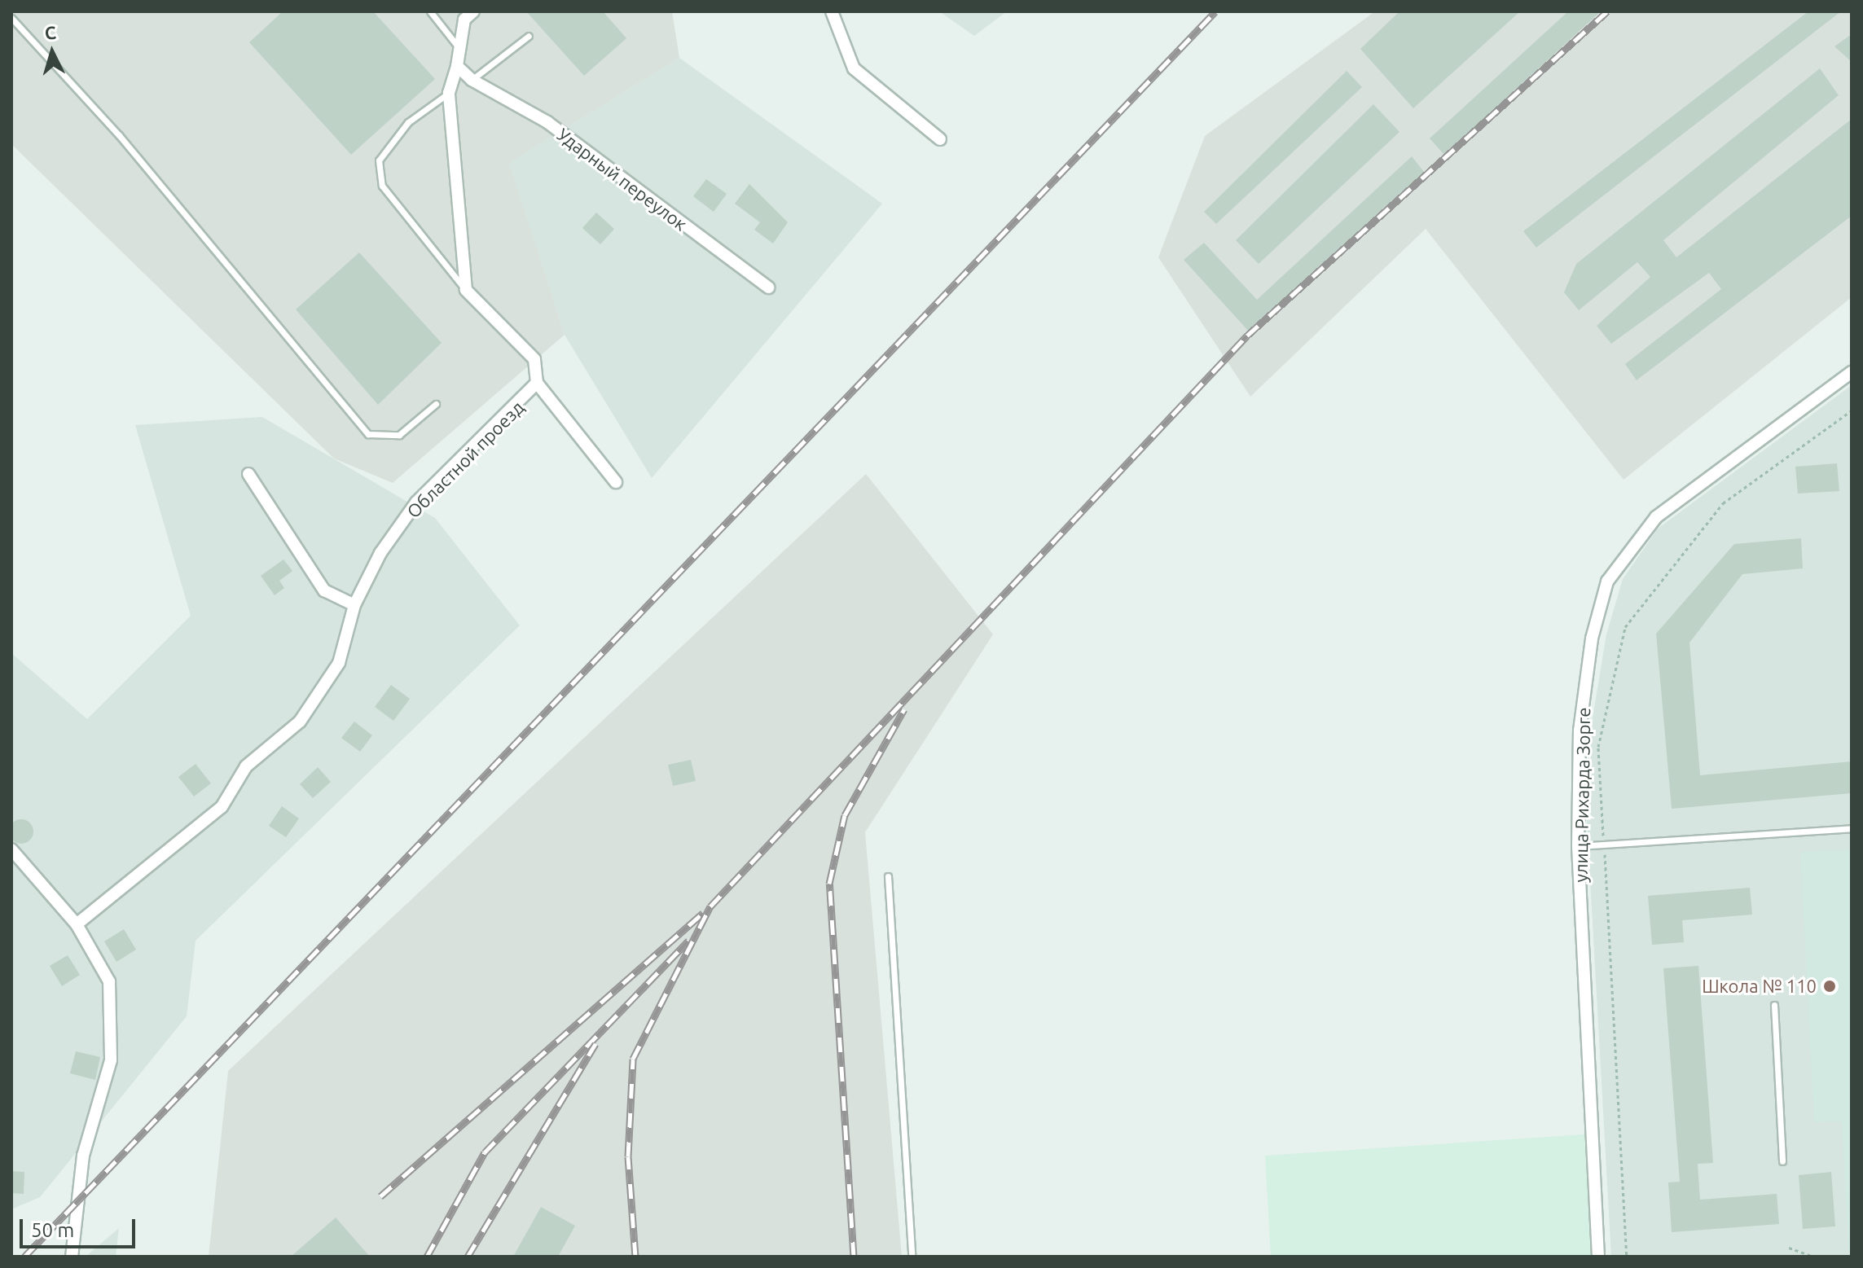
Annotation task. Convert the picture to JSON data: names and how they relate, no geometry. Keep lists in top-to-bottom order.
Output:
{
  "streets": {
    "street": ["Ударный переулок", "Областной проезд", "улица Рихарда Зорге"]
  },
  "places": ["Школа № 110"],
  "scale_bar": "50 m",
  "north": "top"
}
